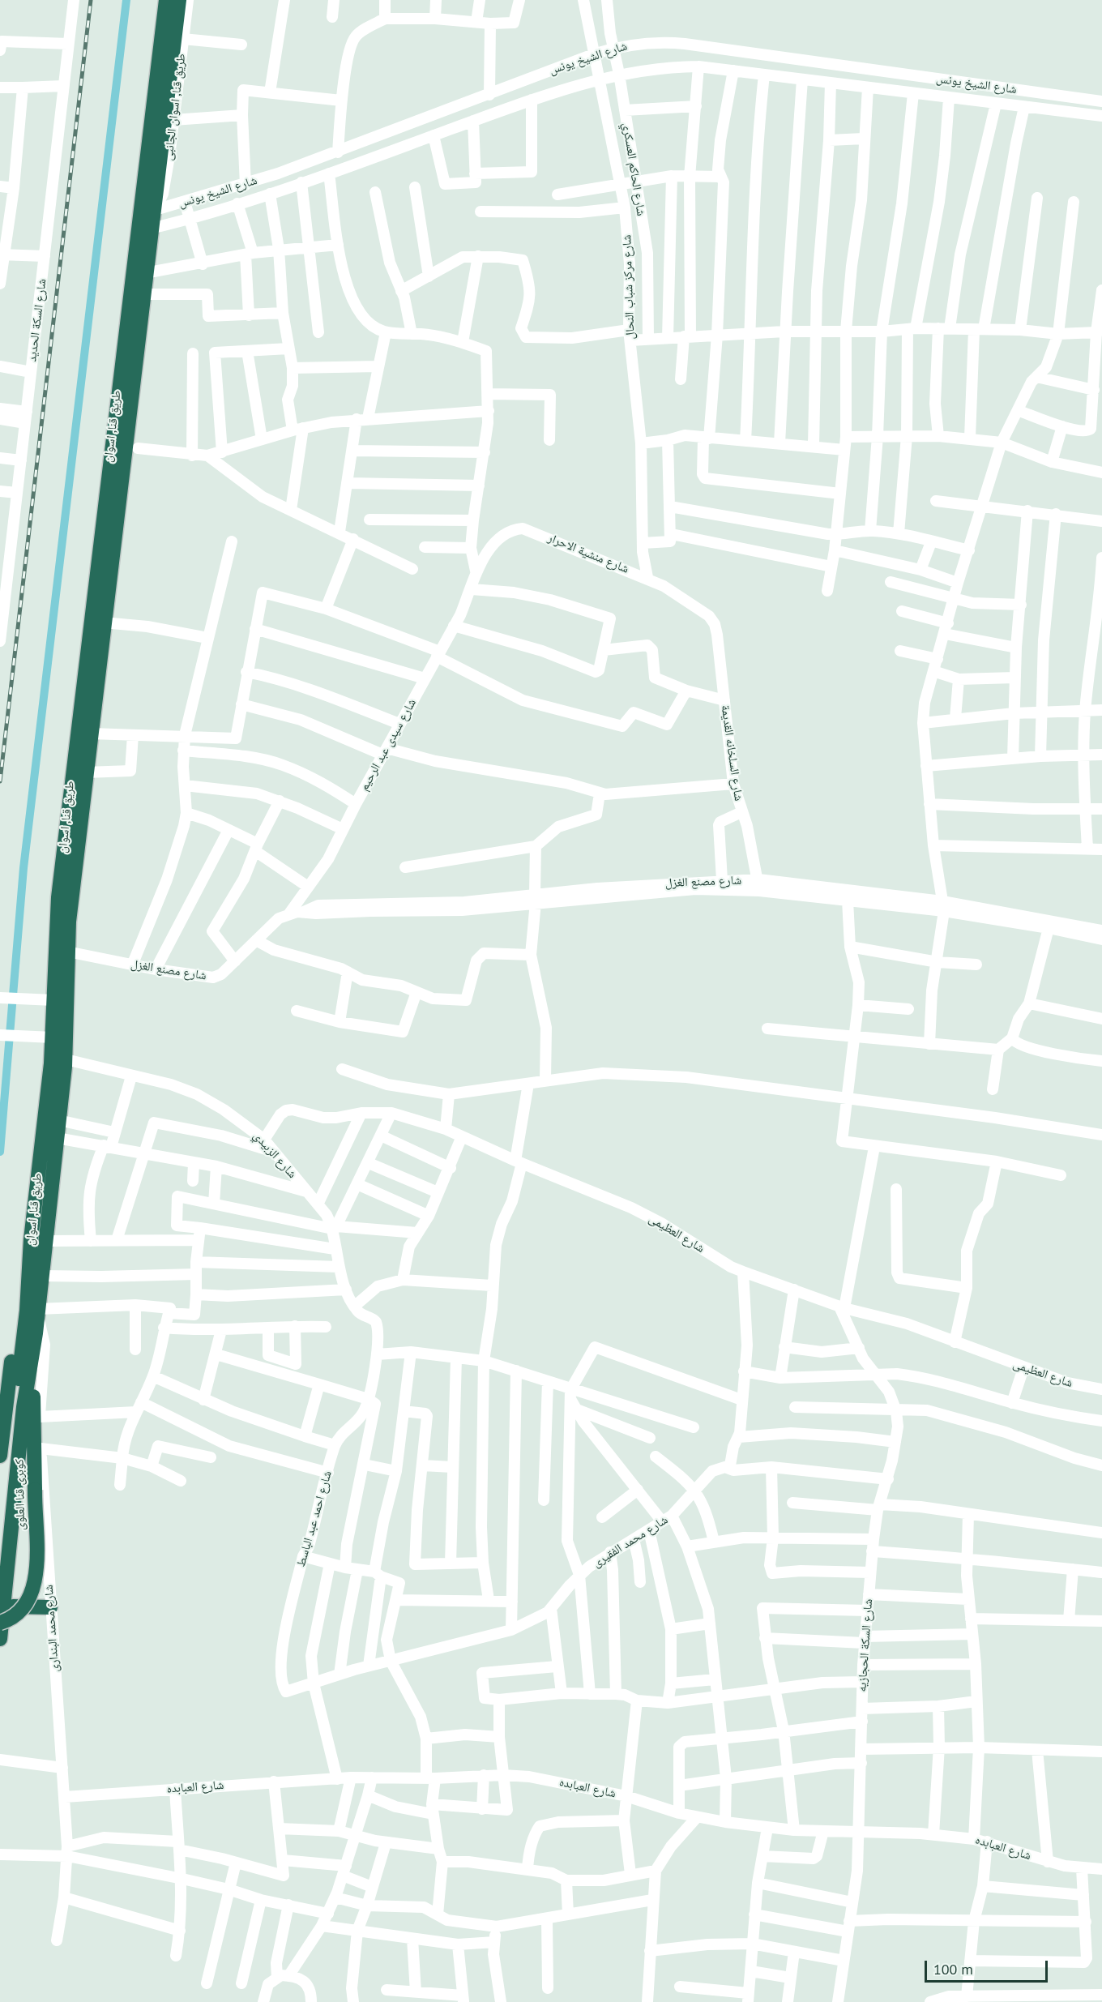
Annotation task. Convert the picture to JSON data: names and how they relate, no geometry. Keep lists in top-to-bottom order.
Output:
{
  "streets": {
    "highway": ["طريق قنا, اسوان", "كوبرى قنا العلوى"],
    "street": [
      "شارع الشيخ يونس",
      "طريق قنا, اسوان الجانبى",
      "شارع الحاكم العسكري",
      "شارع مركز شباب النحال",
      "شارع السكة الحديد",
      "شارع منشية الاحرار",
      "شارع سيدى عبد الرحيم",
      "شارع السلخانه القديمة",
      "شارع مصنع الغزل",
      "شارع الزبيدي",
      "شارع العظيمى",
      "شارع احمد عبد الباسط",
      "شارع محمد الفقيرى",
      "شارع محمد البندارى",
      "شارع السكة الحجازيه",
      "شارع العبابده"
    ]
  },
  "crossings": [
    ["شارع الشيخ يونس", "طريق قنا, اسوان الجانبى"],
    ["شارع الشيخ يونس", "شارع الحاكم العسكري"],
    ["شارع الشيخ يونس", "شارع مركز شباب النحال"],
    ["شارع الشيخ يونس", "طريق قنا, اسوان"],
    ["طريق قنا, اسوان الجانبى", "طريق قنا, اسوان"],
    ["شارع مركز شباب النحال", "شارع منشية الاحرار"],
    ["طريق قنا, اسوان", "شارع مصنع الغزل"],
    ["طريق قنا, اسوان", "شارع الزبيدي"],
    ["طريق قنا, اسوان", "كوبرى قنا العلوى"],
    ["طريق قنا, اسوان", "شارع محمد البندارى"],
    ["شارع منشية الاحرار", "شارع سيدى عبد الرحيم"],
    ["شارع منشية الاحرار", "شارع السلخانه القديمة"],
    ["شارع سيدى عبد الرحيم", "شارع مصنع الغزل"],
    ["شارع السلخانه القديمة", "شارع مصنع الغزل"],
    ["شارع الزبيدي", "شارع العظيمى"],
    ["شارع الزبيدي", "شارع احمد عبد الباسط"],
    ["شارع العظيمى", "شارع السكة الحجازيه"],
    ["كوبرى قنا العلوى", "شارع محمد البندارى"],
    ["شارع احمد عبد الباسط", "شارع محمد الفقيرى"],
    ["شارع محمد البندارى", "شارع العبابده"],
    ["شارع السكة الحجازيه", "شارع العبابده"]
  ],
  "scale_bar": "100 m"
}
